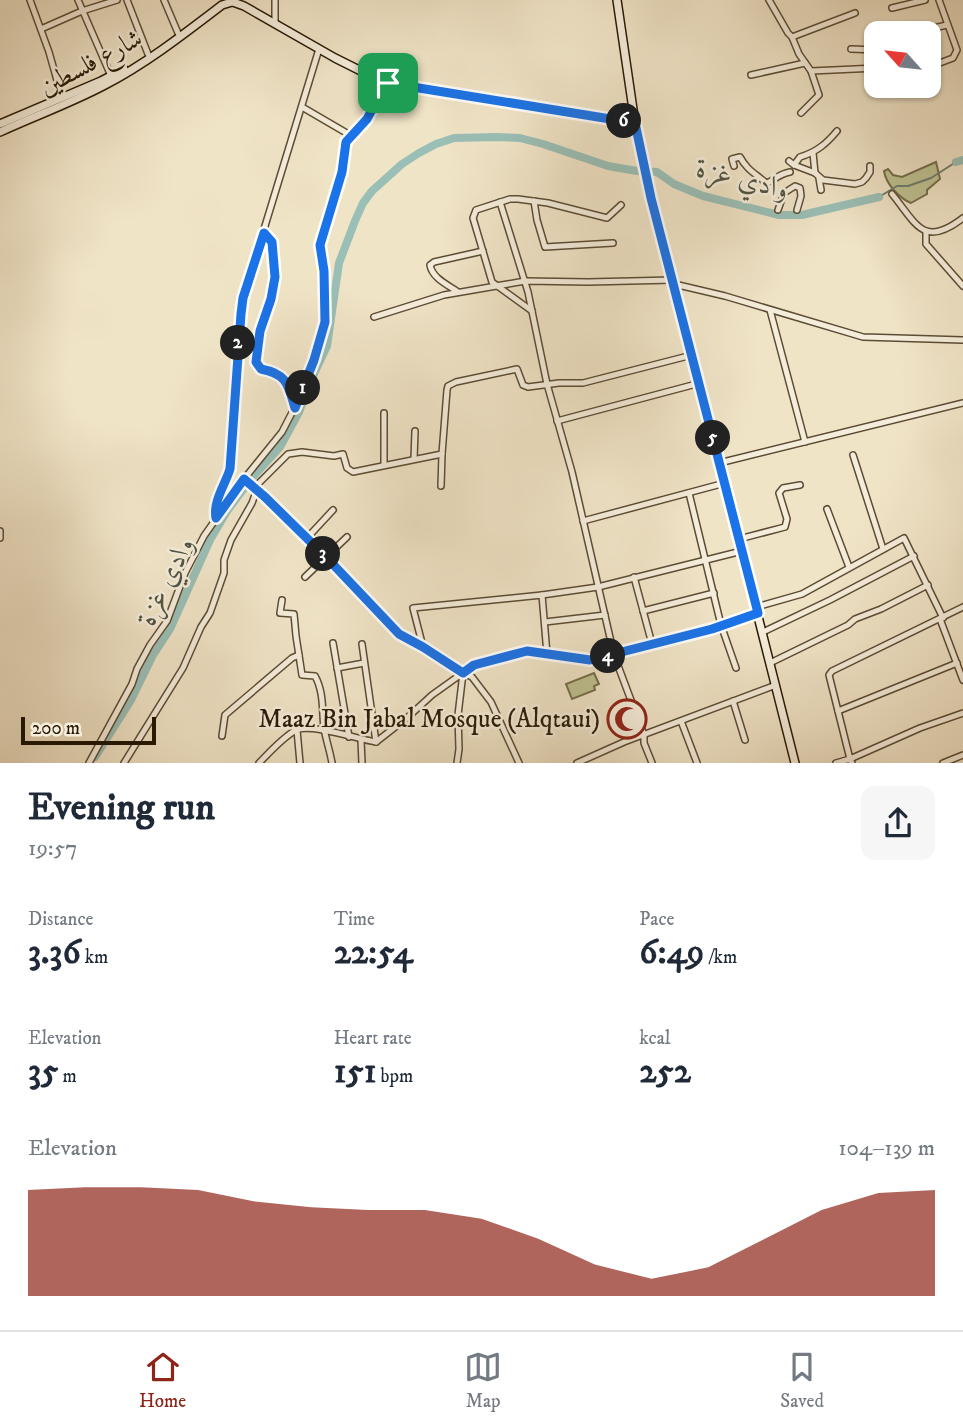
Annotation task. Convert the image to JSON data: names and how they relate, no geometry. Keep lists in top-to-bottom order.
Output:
{
  "streets": {
    "street": ["شارع فلسطين"]
  },
  "water": ["وادي غزة"],
  "places": {
    "mosque": ["Maaz Bin Jabal Mosque (Alqtaui)"]
  },
  "scale_bar": "200 m",
  "north": "top left",
  "page": {
    "pins": [
      "6",
      "2",
      "1",
      "5",
      "3",
      "4"
    ],
    "scale": "200 m",
    "heading": ["Evening run", "19:57"],
    "stats": [
      ["Distance", "3.36 km"],
      ["Time", "22:54"],
      ["Pace", "6:49 /km"],
      ["Elevation", "35 m"],
      ["Heart rate", "151 bpm"],
      ["kcal", "252"]
    ],
    "chart": ["Elevation", "104–139 m"],
    "tabs": ["Home", "Map", "Saved"]
  }
}
